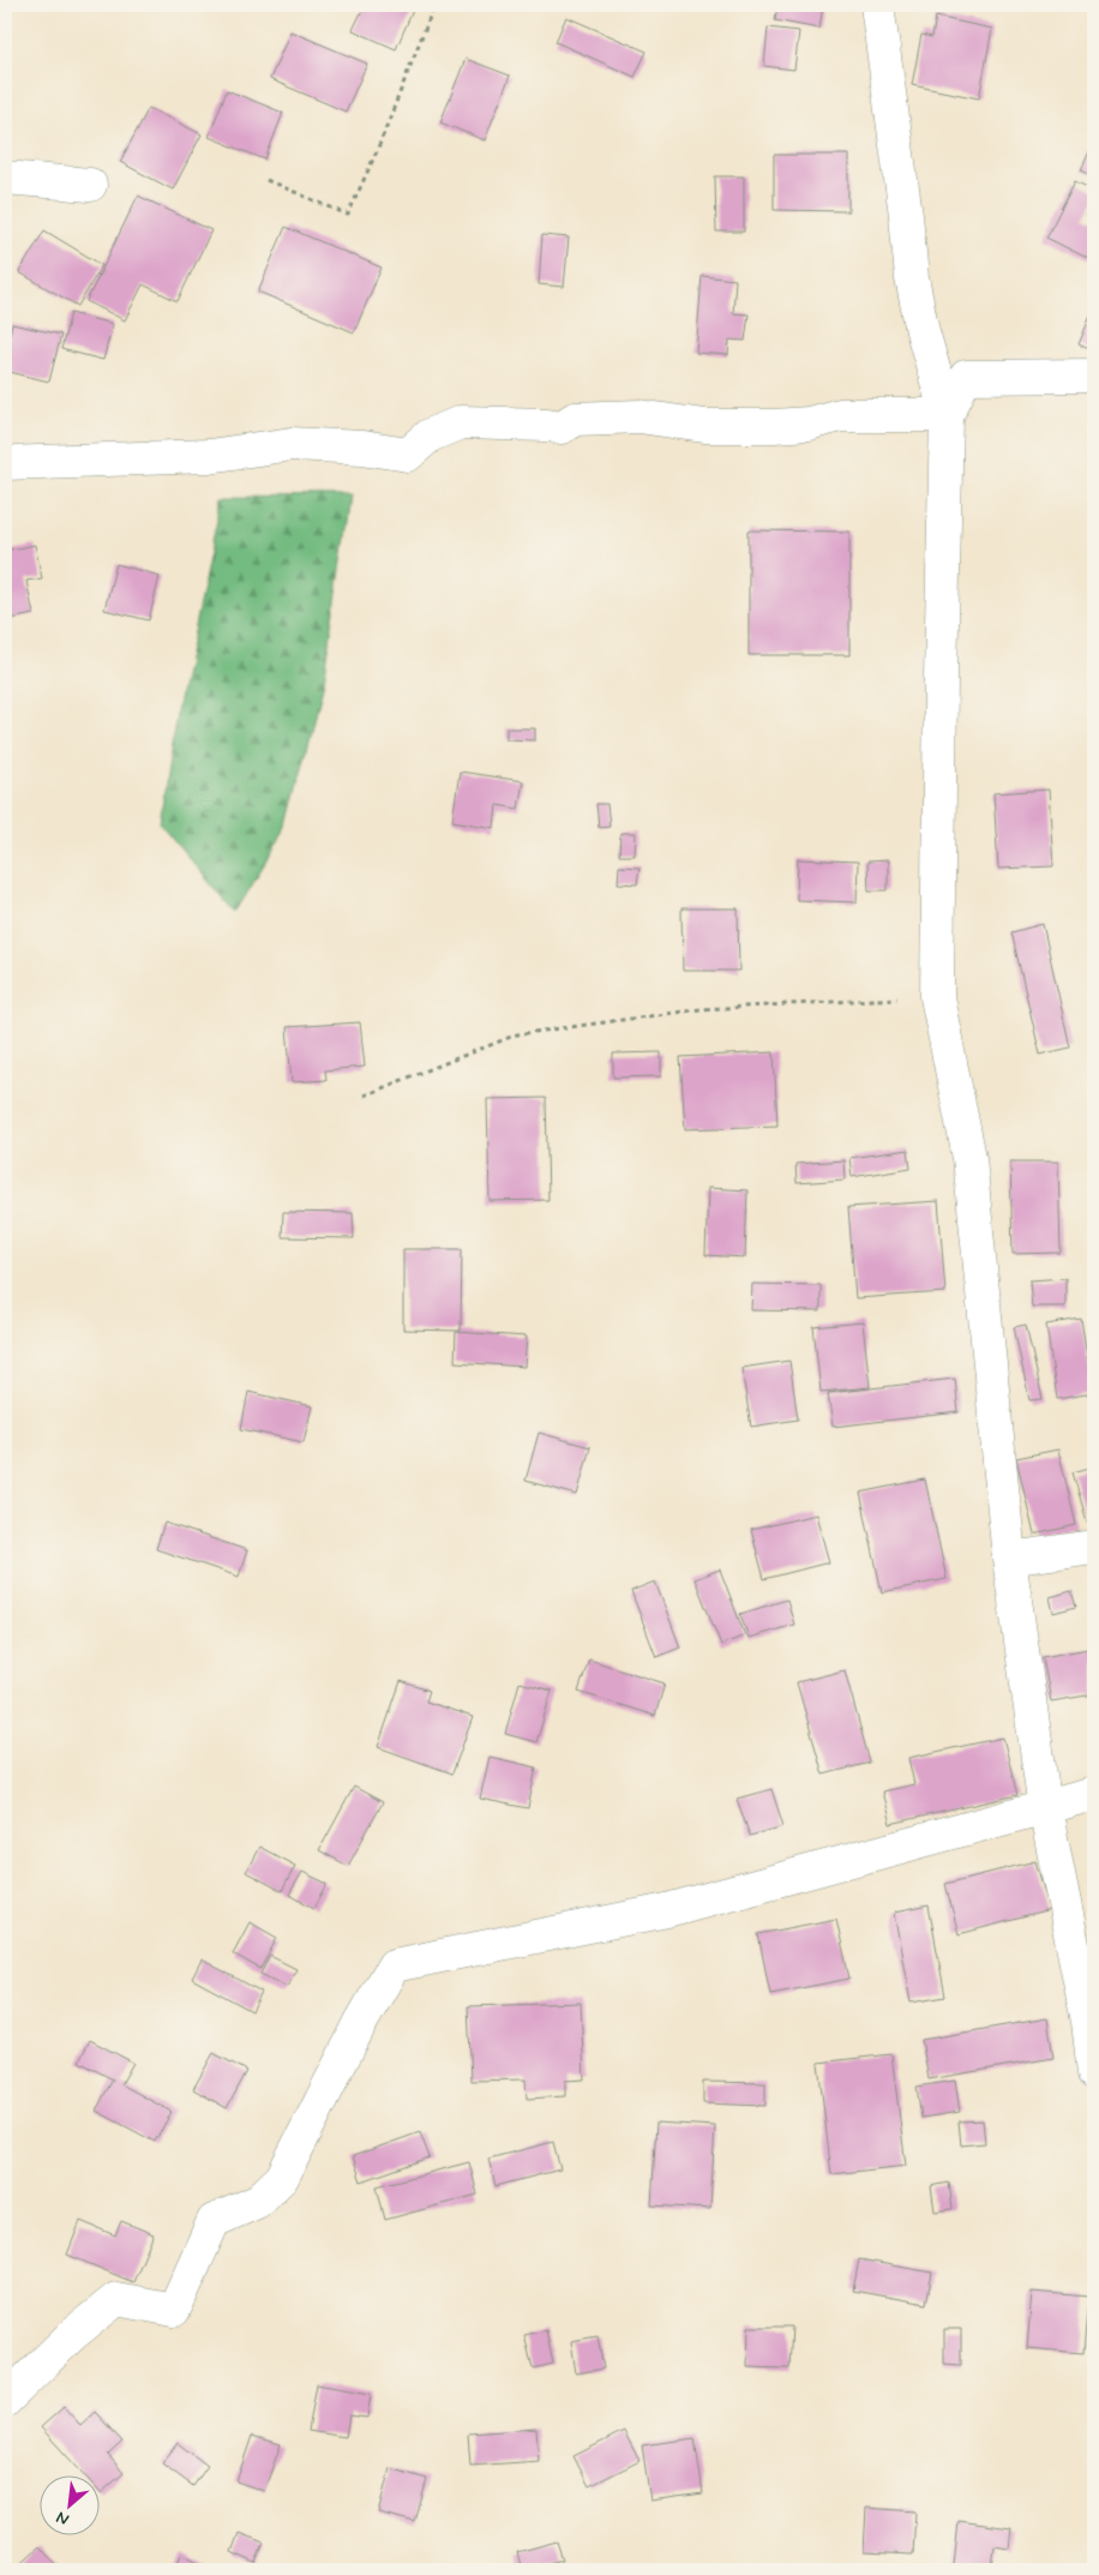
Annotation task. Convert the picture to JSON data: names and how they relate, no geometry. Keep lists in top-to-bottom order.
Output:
{
  "north": "bottom left"
}
